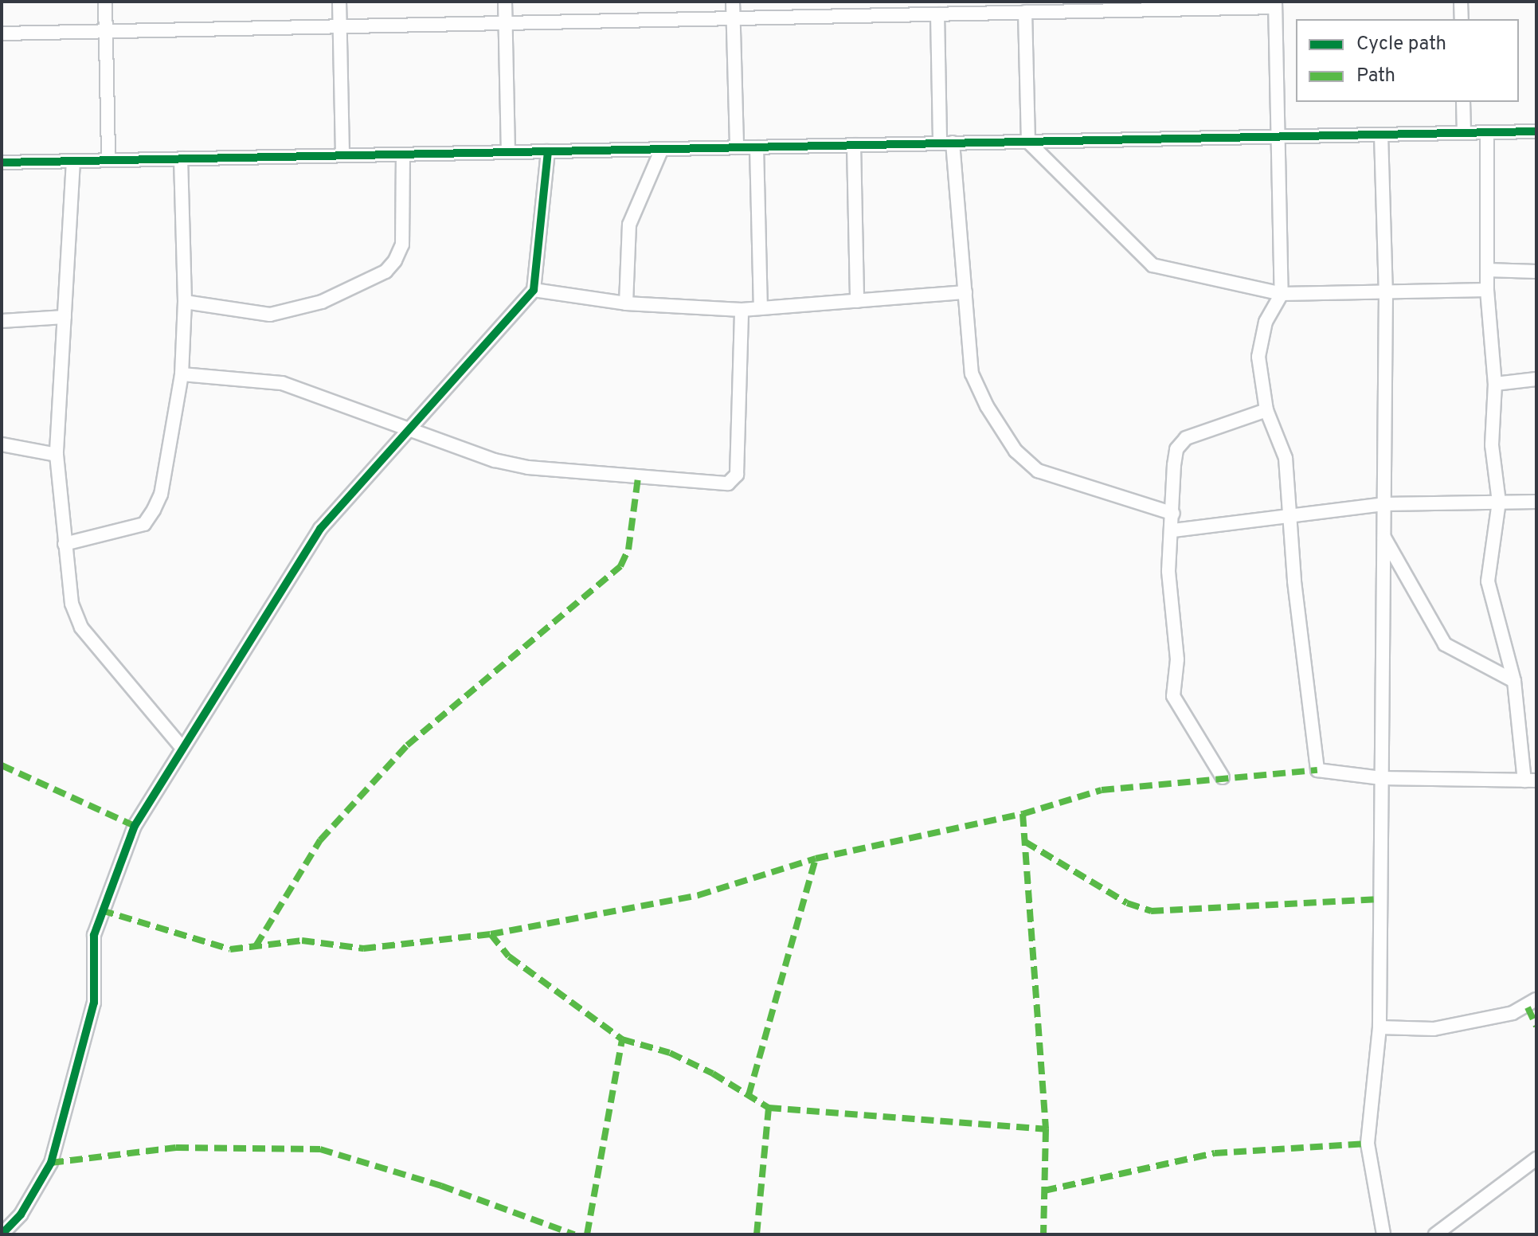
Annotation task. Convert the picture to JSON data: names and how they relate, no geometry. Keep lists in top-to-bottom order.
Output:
{
  "legend": ["Cycle path", "Path"]
}
